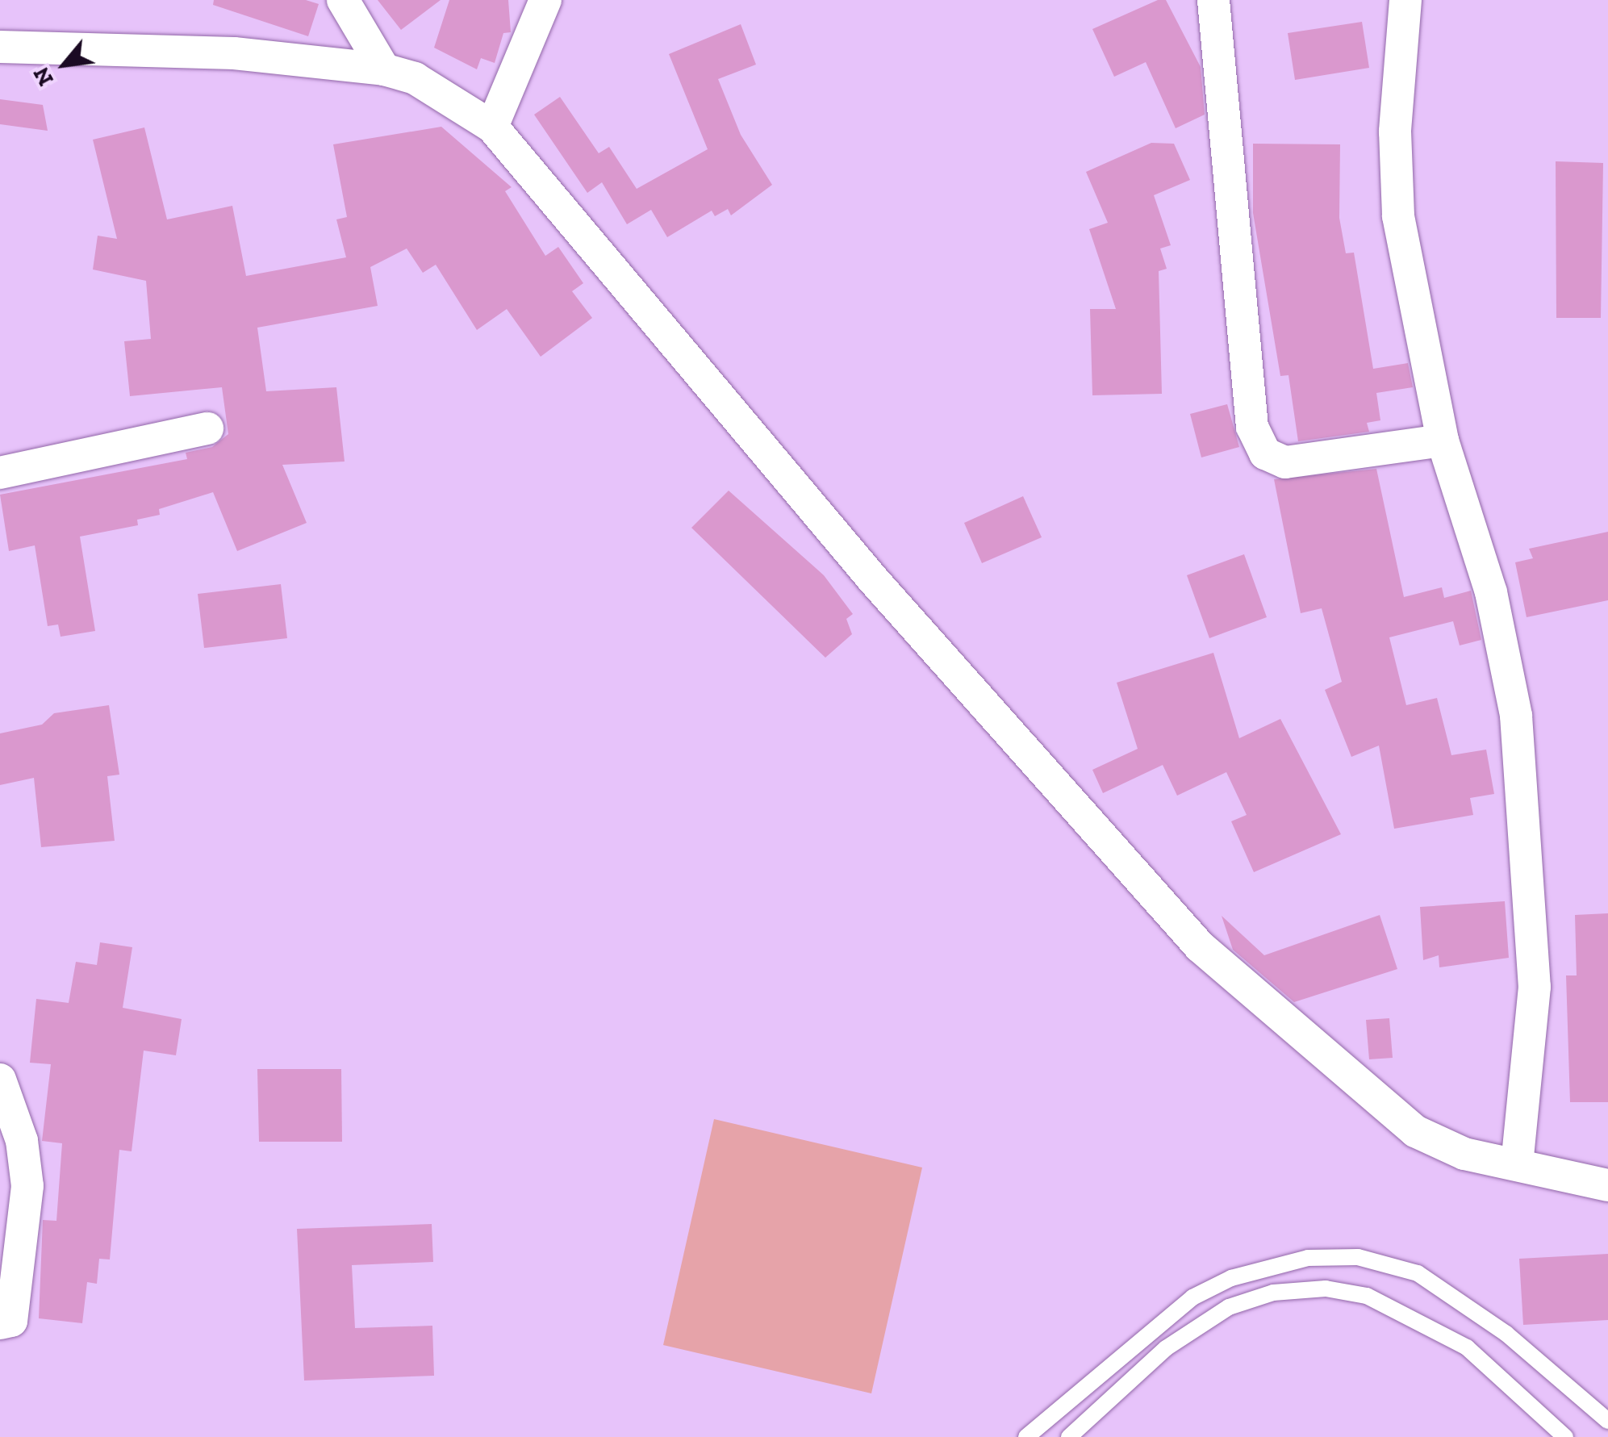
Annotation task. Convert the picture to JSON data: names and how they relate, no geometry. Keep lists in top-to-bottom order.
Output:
{
  "north": "bottom left"
}
